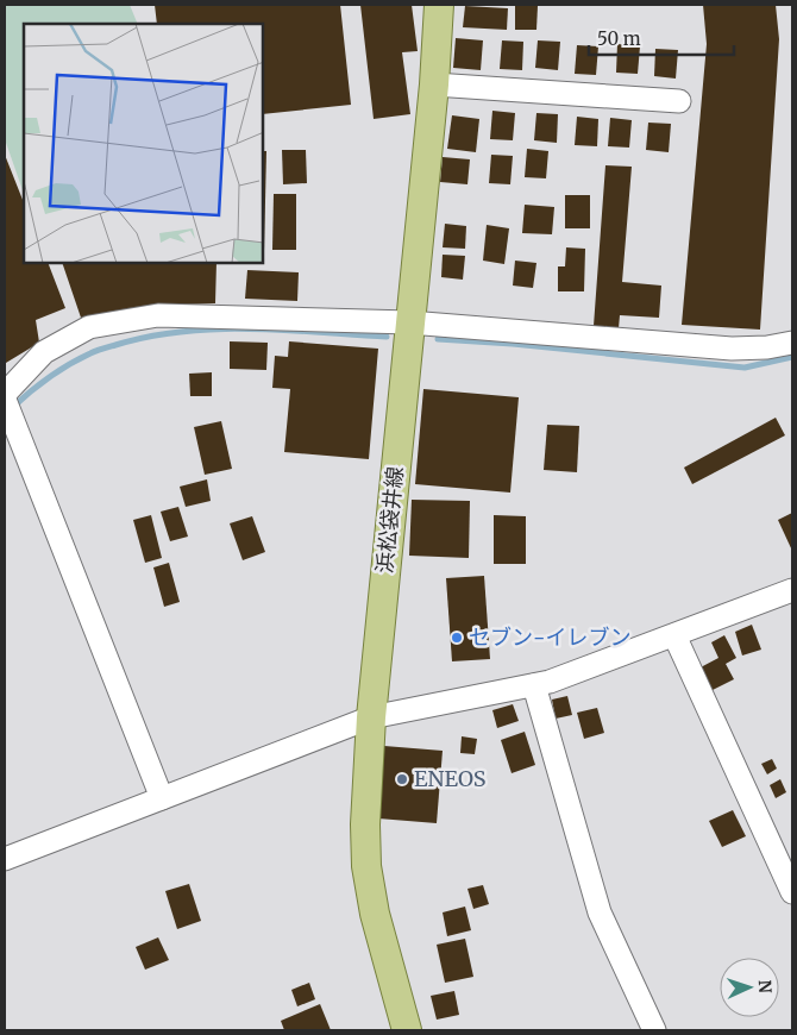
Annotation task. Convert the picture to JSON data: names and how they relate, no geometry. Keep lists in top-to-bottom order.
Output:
{
  "streets": {
    "main road": ["浜松袋井線"]
  },
  "places": ["セブン-イレブン", "ENEOS"],
  "scale_bar": "50 m",
  "north": "right"
}
